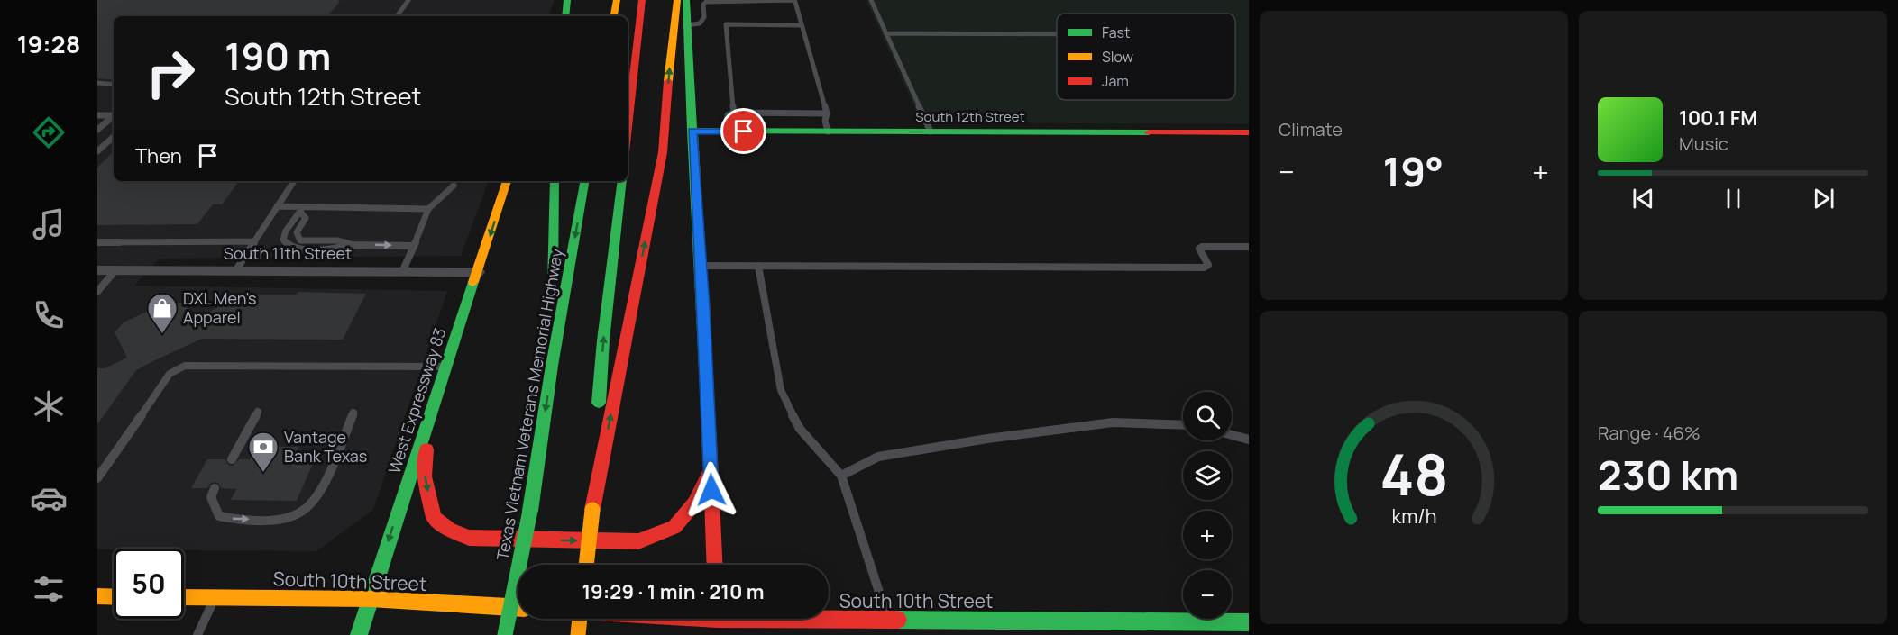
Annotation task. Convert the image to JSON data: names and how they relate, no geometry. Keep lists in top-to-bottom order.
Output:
{
  "streets": {
    "main road": [
      "South 12th Street",
      "West Expressway 83",
      "Texas Vietnam Veterans Memorial Highway",
      "South 10th Street"
    ],
    "street": ["South 11th Street"]
  },
  "crossings": [
    ["South 11th Street", "West Expressway 83"],
    ["West Expressway 83", "South 10th Street"]
  ],
  "places": {
    "shop": ["DXL Men's Apparel"],
    "bank": ["Vantage Bank Texas"]
  },
  "legend": ["Fast", "Slow", "Jam"],
  "page": {
    "tabs": "19:28",
    "tile": [
      "Climate",
      ["Range · 46%", "230 km"]
    ],
    "turn": ["190 m", "South 12th Street"],
    "song": ["100.1 FM", "Music"],
    "then": "Then",
    "heat": ["−", "19°", "+"],
    "map_buttons": ["+", "−"],
    "limit": "50",
    "trip": "19:29 · 1 min · 210 m",
    "gauge": ["48", "km/h"]
  }
}
